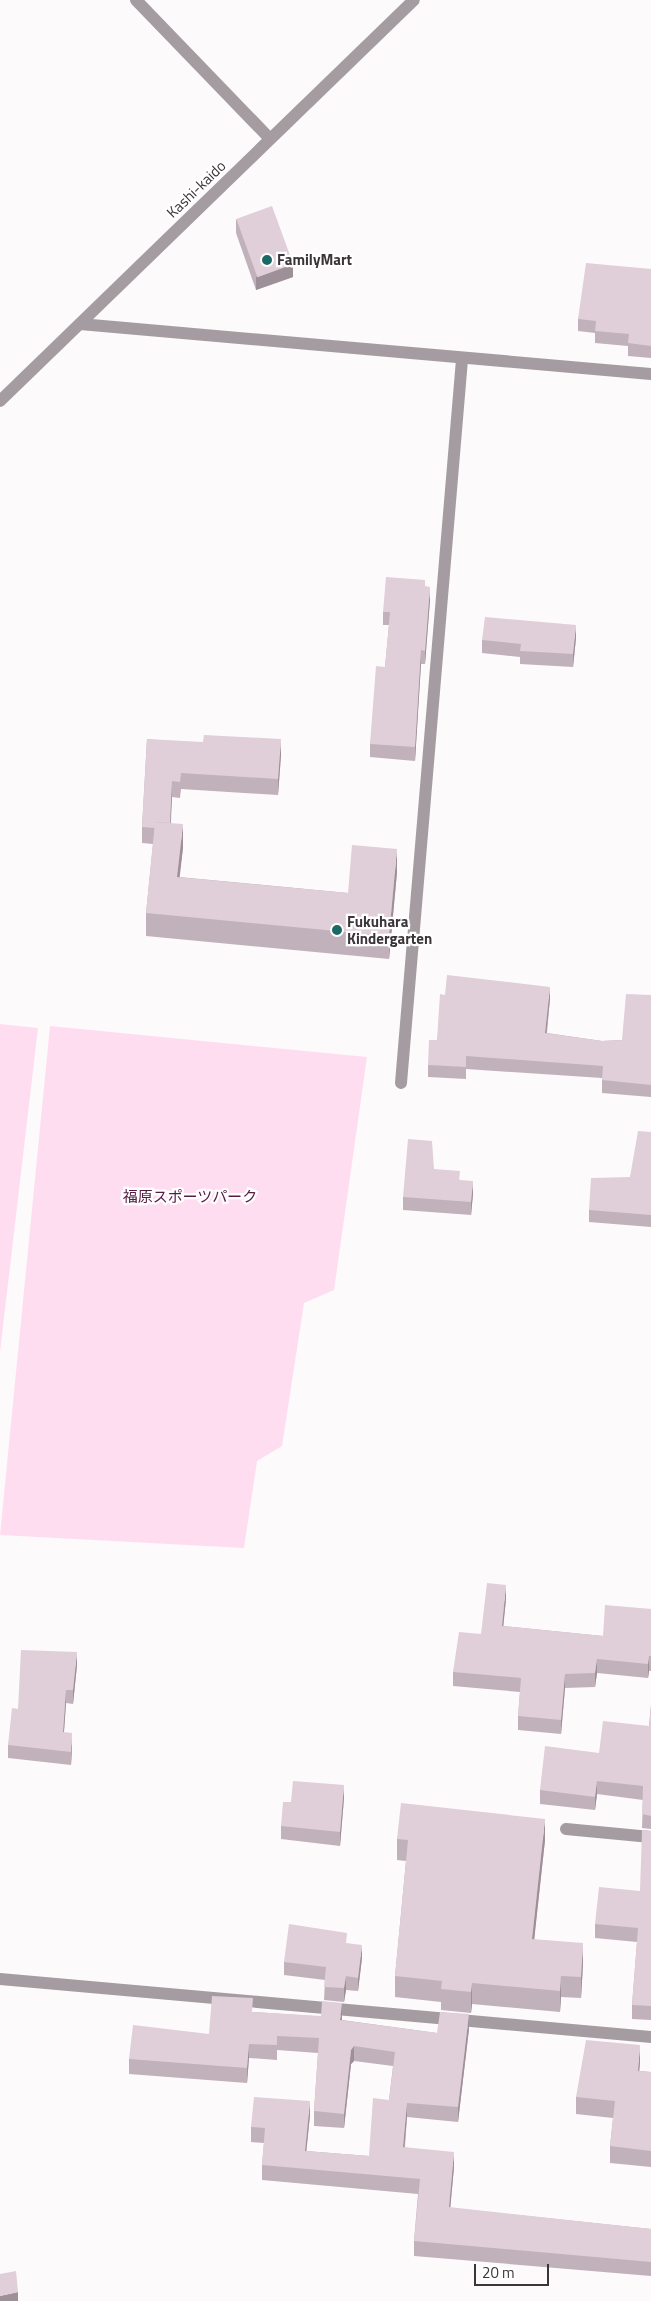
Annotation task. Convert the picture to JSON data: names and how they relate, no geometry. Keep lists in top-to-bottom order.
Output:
{
  "streets": {
    "street": ["Kashi-kaido"]
  },
  "parks": ["福原スポーツパーク"],
  "places": ["FamilyMart", "Fukuhara Kindergarten"],
  "scale_bar": "20 m"
}
